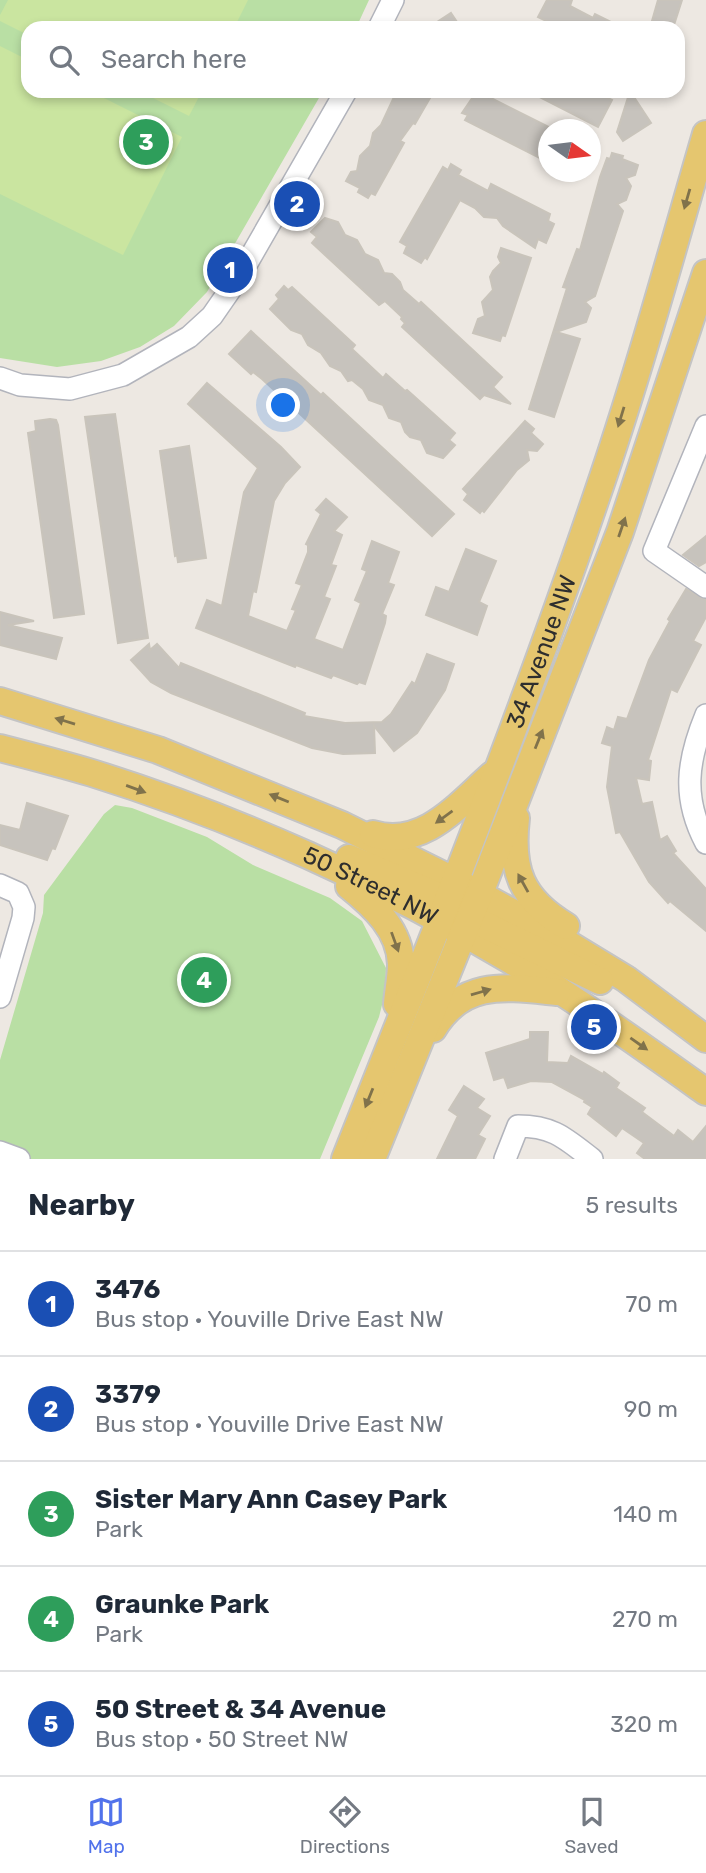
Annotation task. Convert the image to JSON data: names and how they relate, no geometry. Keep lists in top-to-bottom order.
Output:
{
  "streets": {
    "main road": ["34 Avenue NW", "50 Street NW"]
  },
  "crossings": [
    ["34 Avenue NW", "50 Street NW"]
  ],
  "north": "right",
  "page": {
    "search": "Search here",
    "pins": [
      "3",
      "2",
      "1",
      "4",
      "5"
    ],
    "heading": ["Nearby", "5 results"],
    "list": [
      {
        "mark": "1",
        "name": "3476",
        "note": "Bus stop · Youville Drive East NW",
        "value": "70 m"
      },
      {
        "mark": "2",
        "name": "3379",
        "note": "Bus stop · Youville Drive East NW",
        "value": "90 m"
      },
      {
        "mark": "3",
        "name": "Sister Mary Ann Casey Park",
        "note": "Park",
        "value": "140 m"
      },
      {
        "mark": "4",
        "name": "Graunke Park",
        "note": "Park",
        "value": "270 m"
      },
      {
        "mark": "5",
        "name": "50 Street & 34 Avenue",
        "note": "Bus stop · 50 Street NW",
        "value": "320 m"
      }
    ],
    "nav": ["Map", "Directions", "Saved"]
  }
}
